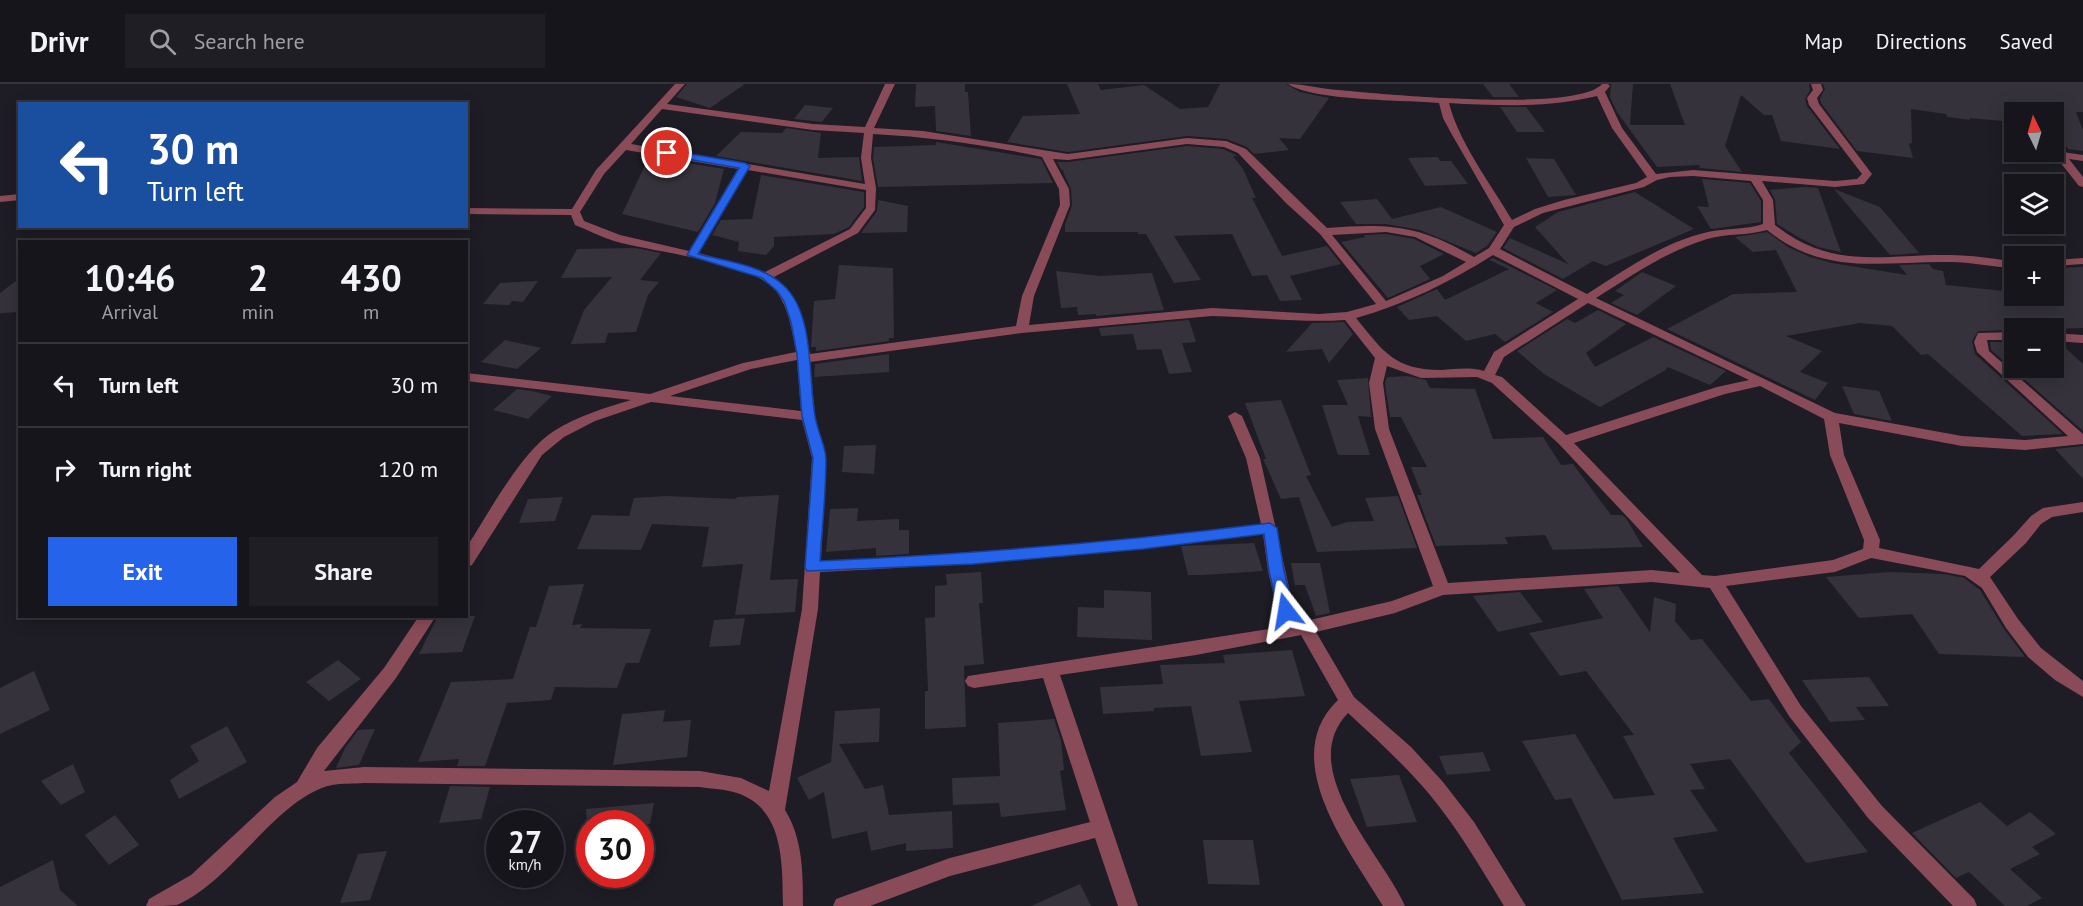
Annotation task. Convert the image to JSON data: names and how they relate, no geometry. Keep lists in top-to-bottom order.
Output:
{
  "north": "top",
  "page": {
    "header": "Drivr",
    "search": "Search here",
    "nav": ["Map", "Directions", "Saved"],
    "map_buttons": ["+", "−"],
    "turn": ["30 m", "Turn left"],
    "eta": [
      "10:46",
      "Arrival",
      "2",
      "min",
      "430",
      "m"
    ],
    "list": [
      {
        "name": "Turn left",
        "value": "30 m"
      },
      {
        "name": "Turn right",
        "value": "120 m"
      }
    ],
    "buttons": ["Exit", "Share"],
    "speed": "27 km/h",
    "limit": "30"
  }
}
